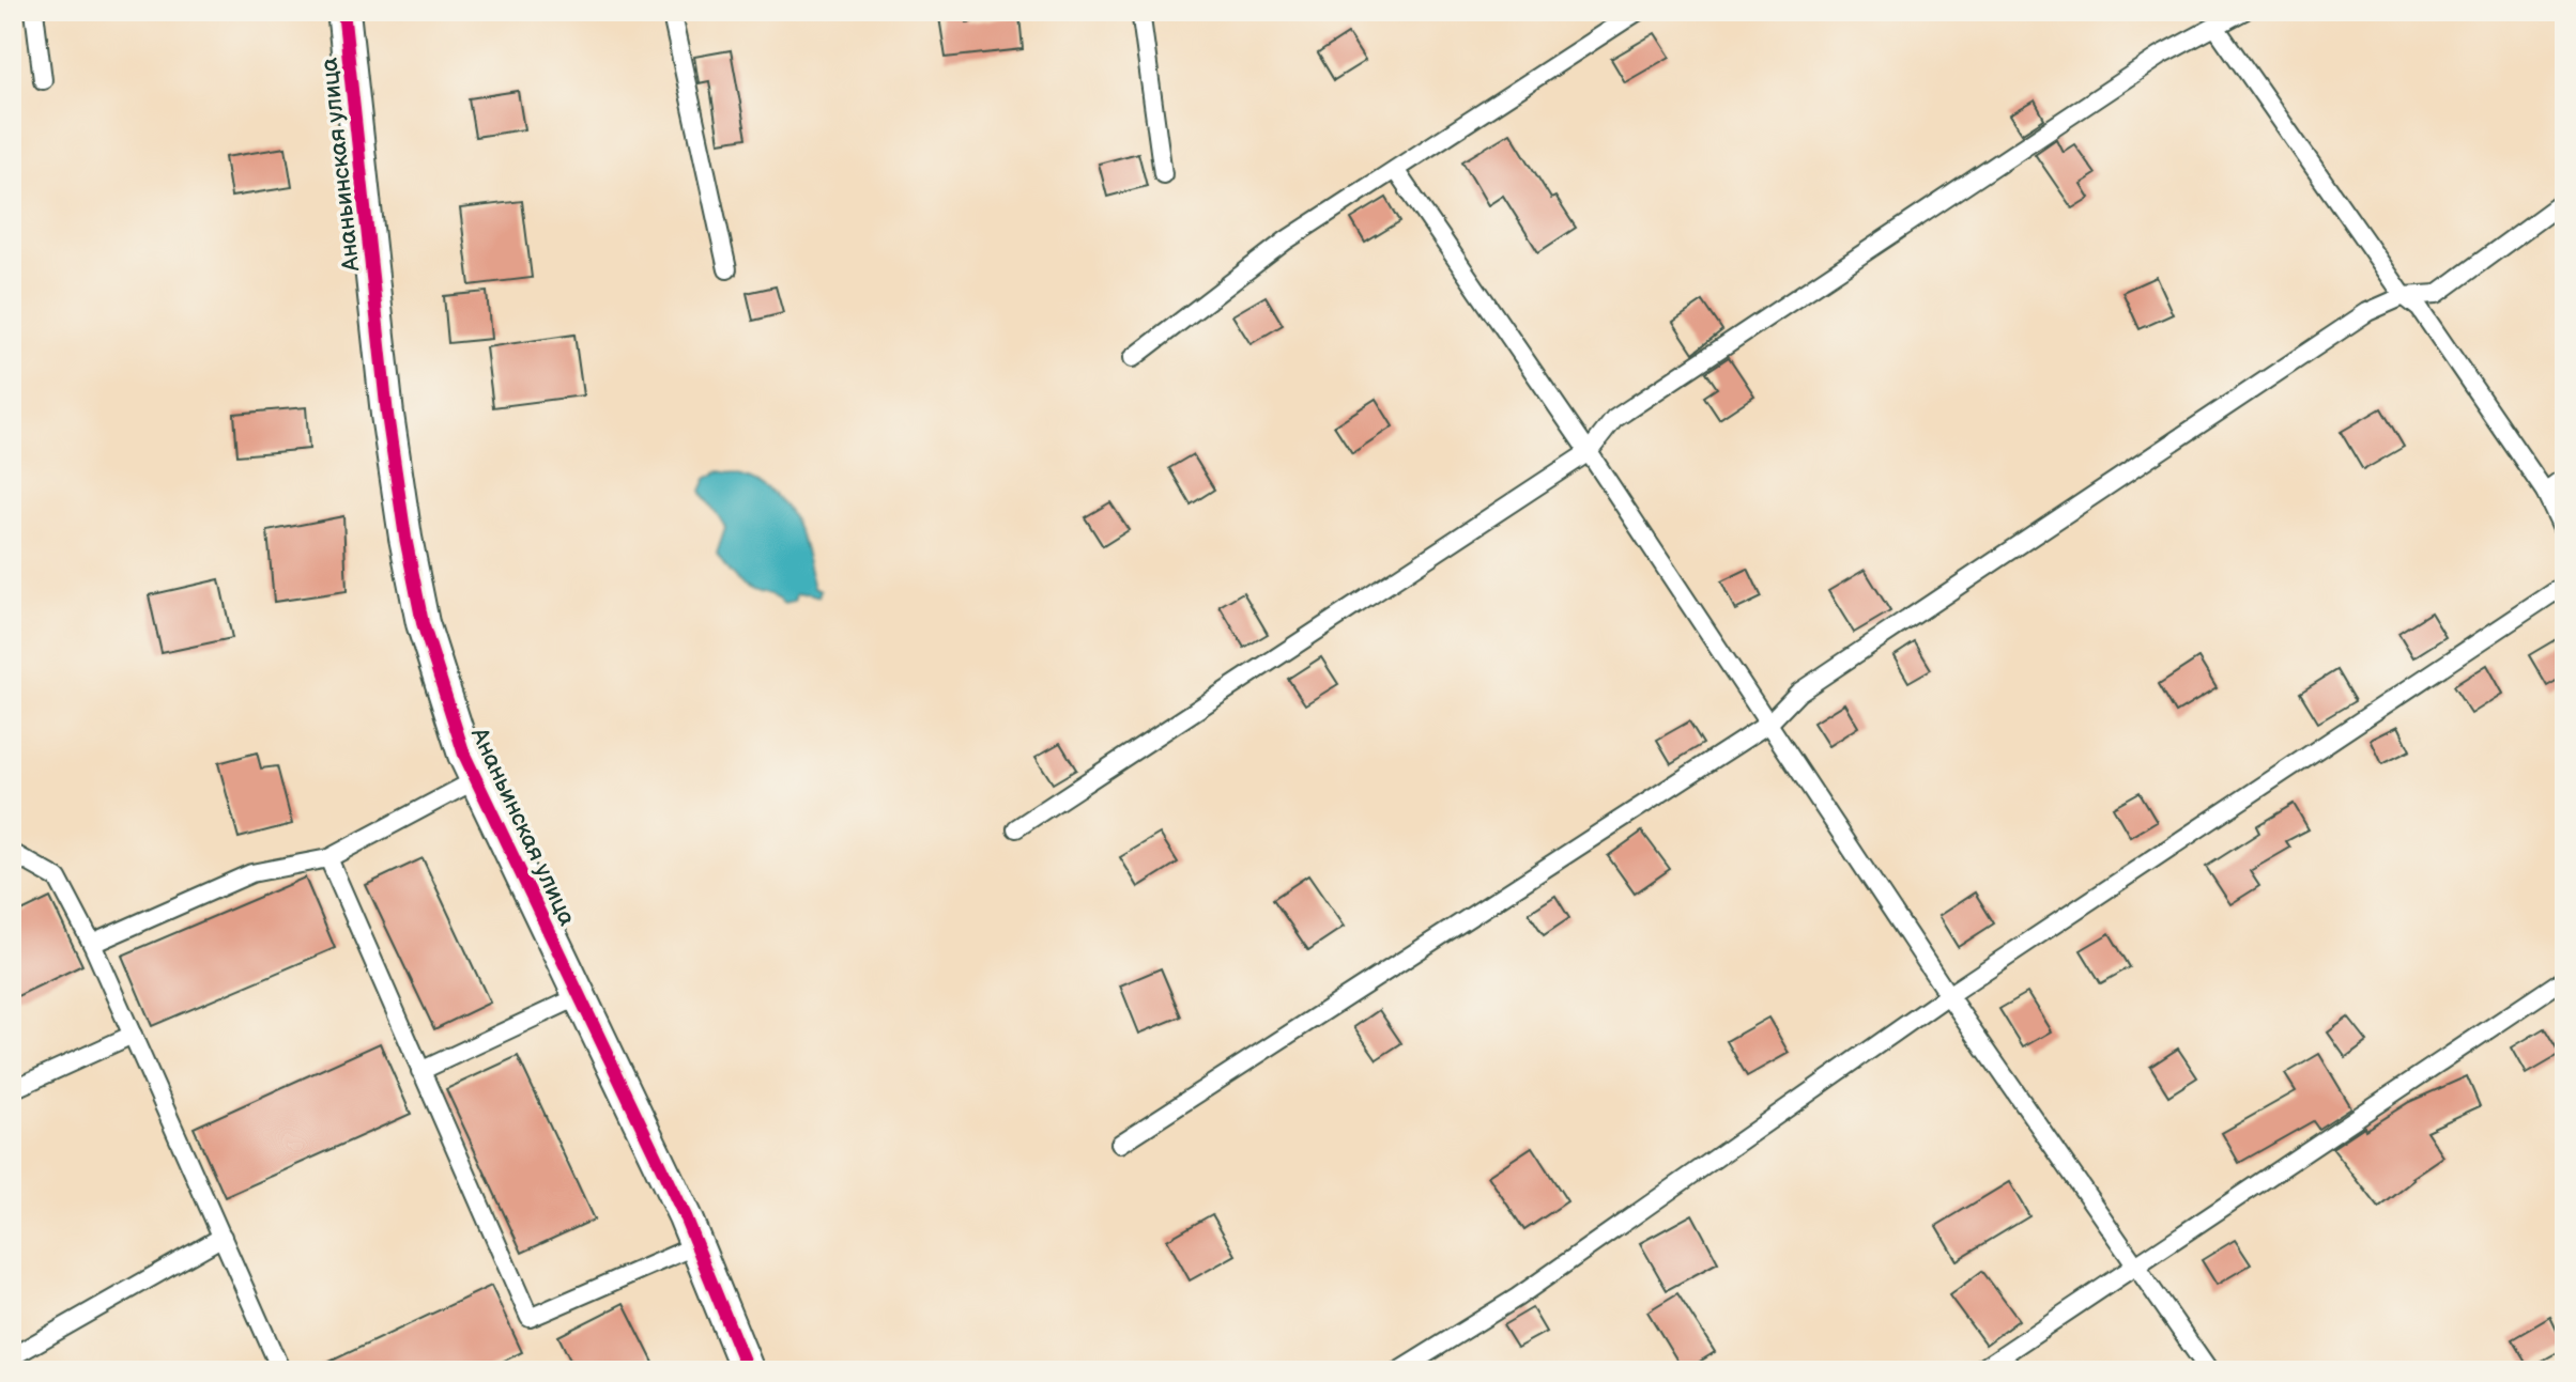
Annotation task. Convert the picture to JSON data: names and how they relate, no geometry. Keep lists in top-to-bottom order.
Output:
{
  "streets": {
    "street": ["Ананьинская улица"]
  }
}
